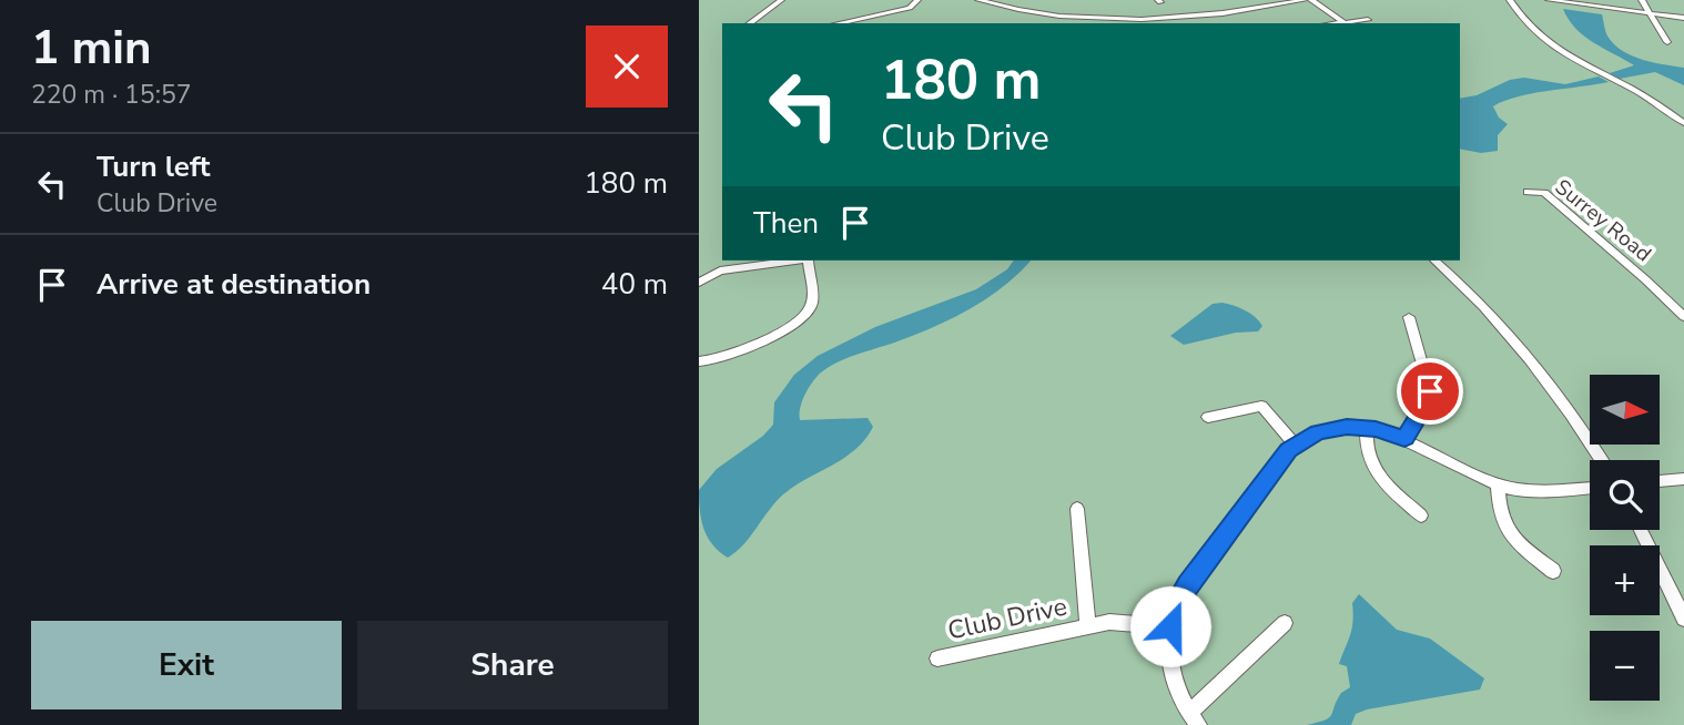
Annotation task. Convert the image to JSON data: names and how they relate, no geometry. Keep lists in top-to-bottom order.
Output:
{
  "streets": {
    "street": ["Surrey Road", "Club Drive"]
  },
  "north": "right",
  "page": {
    "heading": ["1 min", "220 m · 15:57"],
    "turn": ["180 m", "Club Drive"],
    "list": [
      {
        "name": "Turn left",
        "note": "Club Drive",
        "value": "180 m"
      },
      {
        "name": "Arrive at destination",
        "value": "40 m"
      }
    ],
    "then": "Then",
    "map_buttons": ["+", "−"],
    "buttons": ["Exit", "Share"]
  }
}
